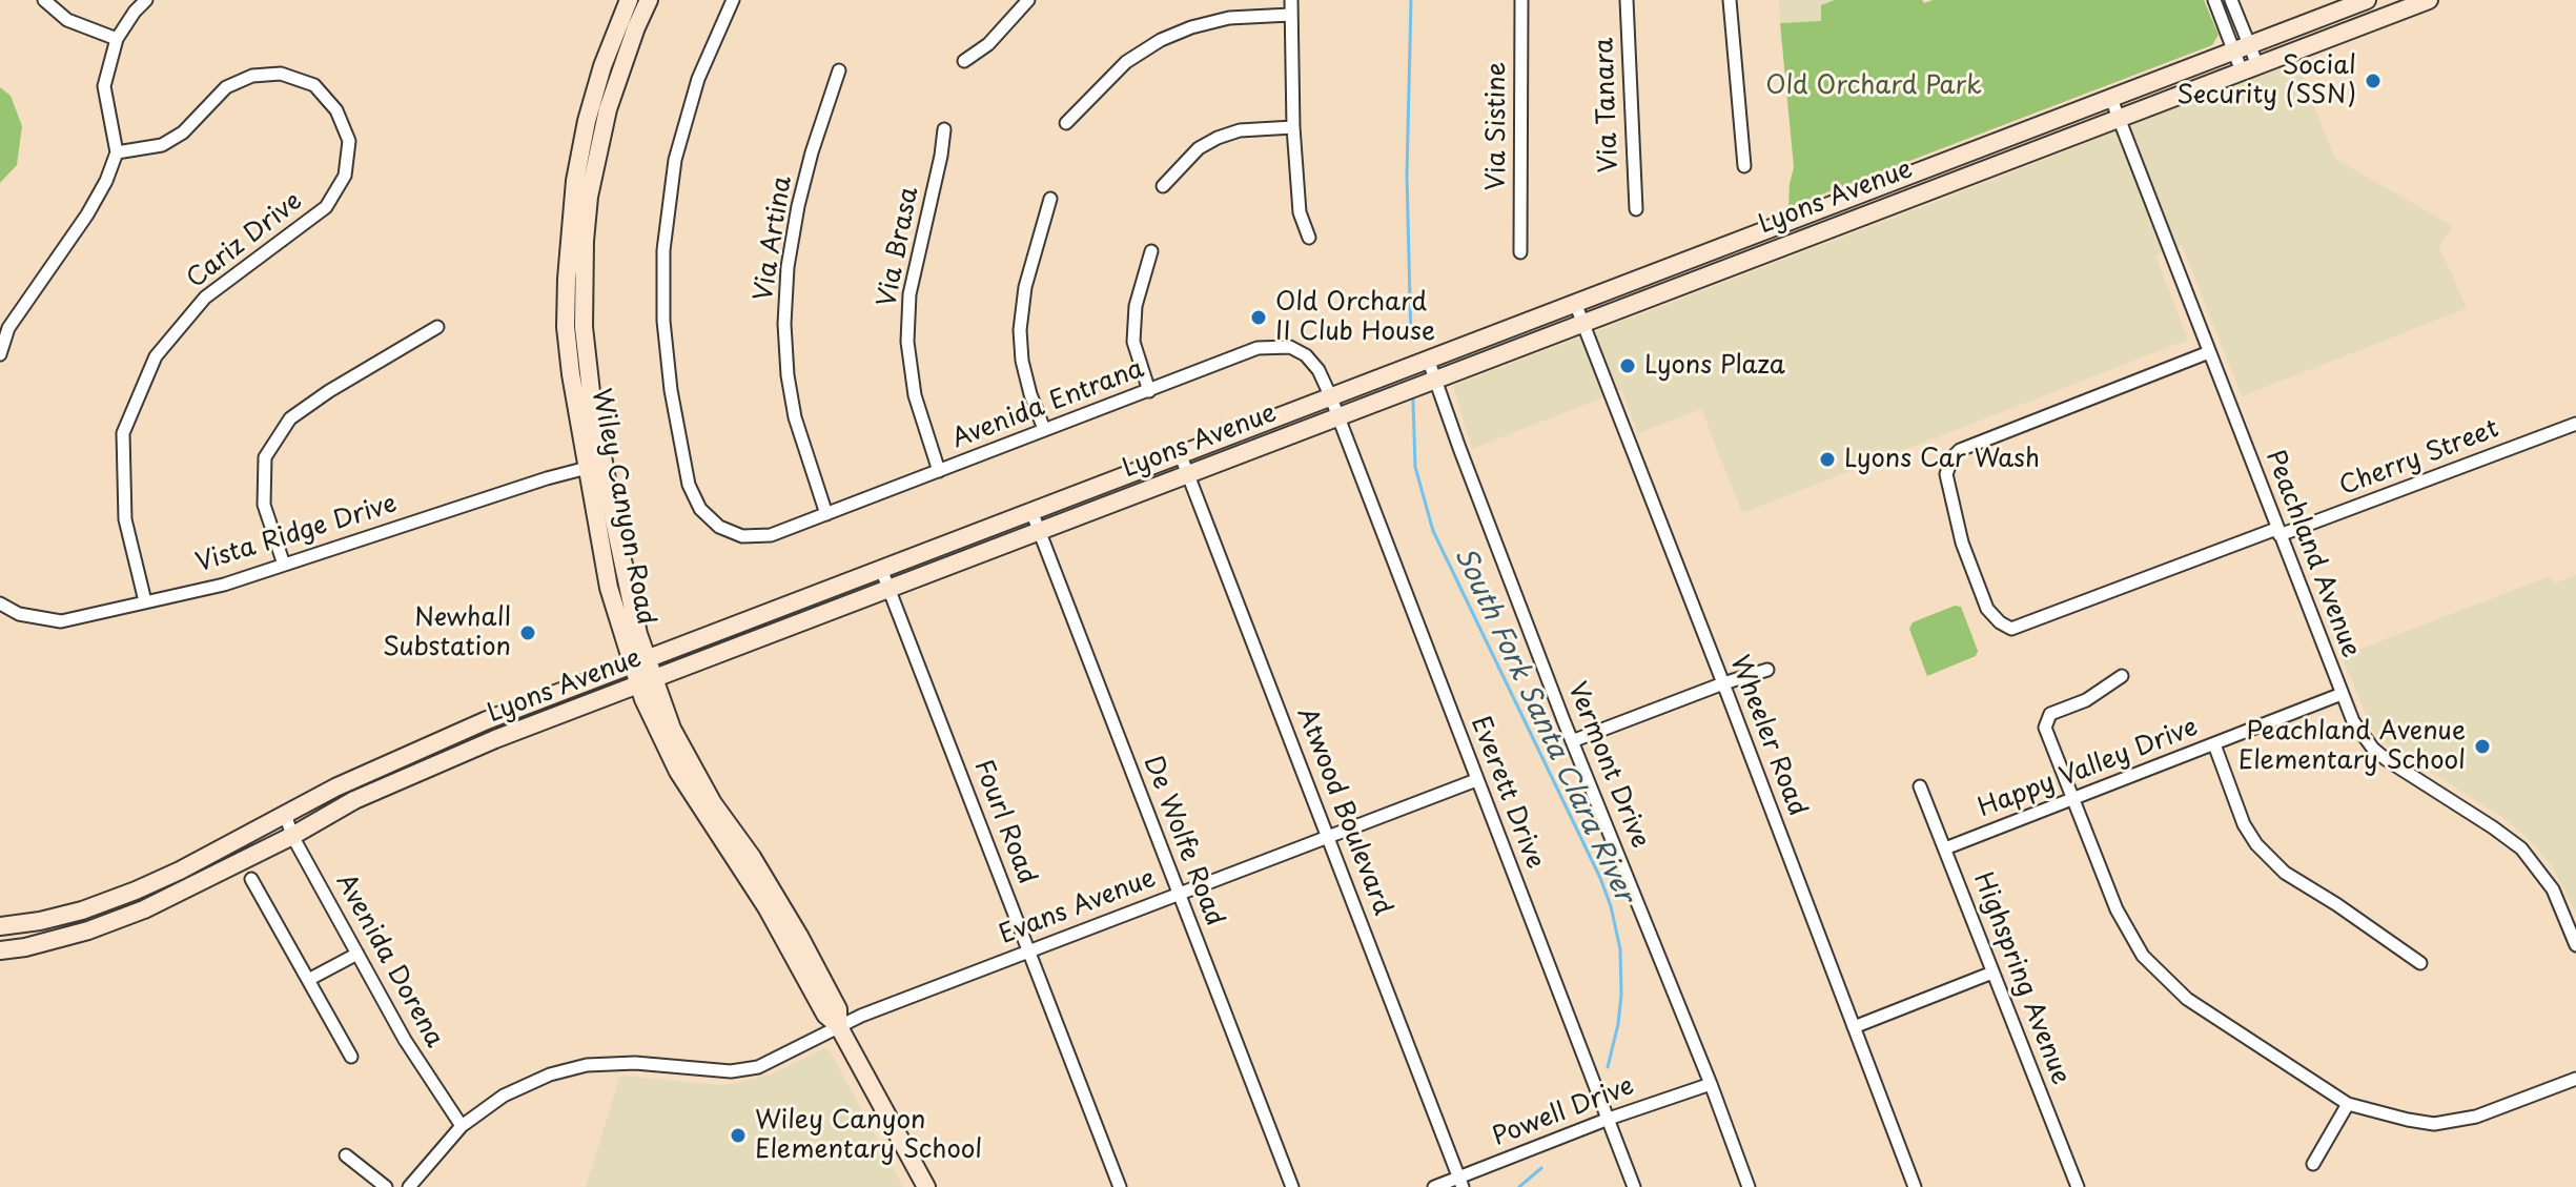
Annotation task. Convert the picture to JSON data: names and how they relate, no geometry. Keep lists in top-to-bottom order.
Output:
{
  "streets": {
    "main road": ["Lyons Avenue", "Wiley Canyon Road"],
    "street": [
      "Via Tanara",
      "Via Sistine",
      "Via Artina",
      "Cariz Drive",
      "Via Brasa",
      "Avenida Entrana",
      "Cherry Street",
      "Vista Ridge Drive",
      "Peachland Avenue",
      "Wheeler Road",
      "Vermont Drive",
      "Happy Valley Drive",
      "Everett Drive",
      "Atwood Boulevard",
      "Fourl Road",
      "De Wolfe Road",
      "Evans Avenue",
      "Avenida Dorena",
      "Highspring Avenue",
      "Powell Drive"
    ]
  },
  "crossings": [
    ["Lyons Avenue", "Avenida Entrana"],
    ["Lyons Avenue", "Wiley Canyon Road"],
    ["Lyons Avenue", "Peachland Avenue"],
    ["Lyons Avenue", "Wheeler Road"],
    ["Lyons Avenue", "Vermont Drive"],
    ["Lyons Avenue", "Everett Drive"],
    ["Lyons Avenue", "Atwood Boulevard"],
    ["Lyons Avenue", "Fourl Road"],
    ["Lyons Avenue", "De Wolfe Road"],
    ["Lyons Avenue", "Avenida Dorena"],
    ["Via Artina", "Avenida Entrana"],
    ["Cariz Drive", "Vista Ridge Drive"],
    ["Via Brasa", "Avenida Entrana"],
    ["Avenida Entrana", "Everett Drive"],
    ["Cherry Street", "Peachland Avenue"],
    ["Wiley Canyon Road", "Vista Ridge Drive"],
    ["Wiley Canyon Road", "Evans Avenue"],
    ["Peachland Avenue", "Happy Valley Drive"],
    ["Vermont Drive", "Powell Drive"],
    ["Happy Valley Drive", "Highspring Avenue"],
    ["Everett Drive", "Evans Avenue"],
    ["Everett Drive", "Powell Drive"],
    ["Atwood Boulevard", "Evans Avenue"],
    ["Atwood Boulevard", "Powell Drive"],
    ["Fourl Road", "Evans Avenue"],
    ["De Wolfe Road", "Evans Avenue"],
    ["Evans Avenue", "Avenida Dorena"]
  ],
  "water": ["South Fork Santa Clara River"],
  "parks": ["Old Orchard Park"],
  "places": [
    "Social Security (SSN)",
    "Old Orchard II Club House",
    "Lyons Plaza",
    "Lyons Car Wash",
    "Newhall Substation",
    "Peachland Avenue Elementary School",
    "Wiley Canyon Elementary School"
  ]
}
